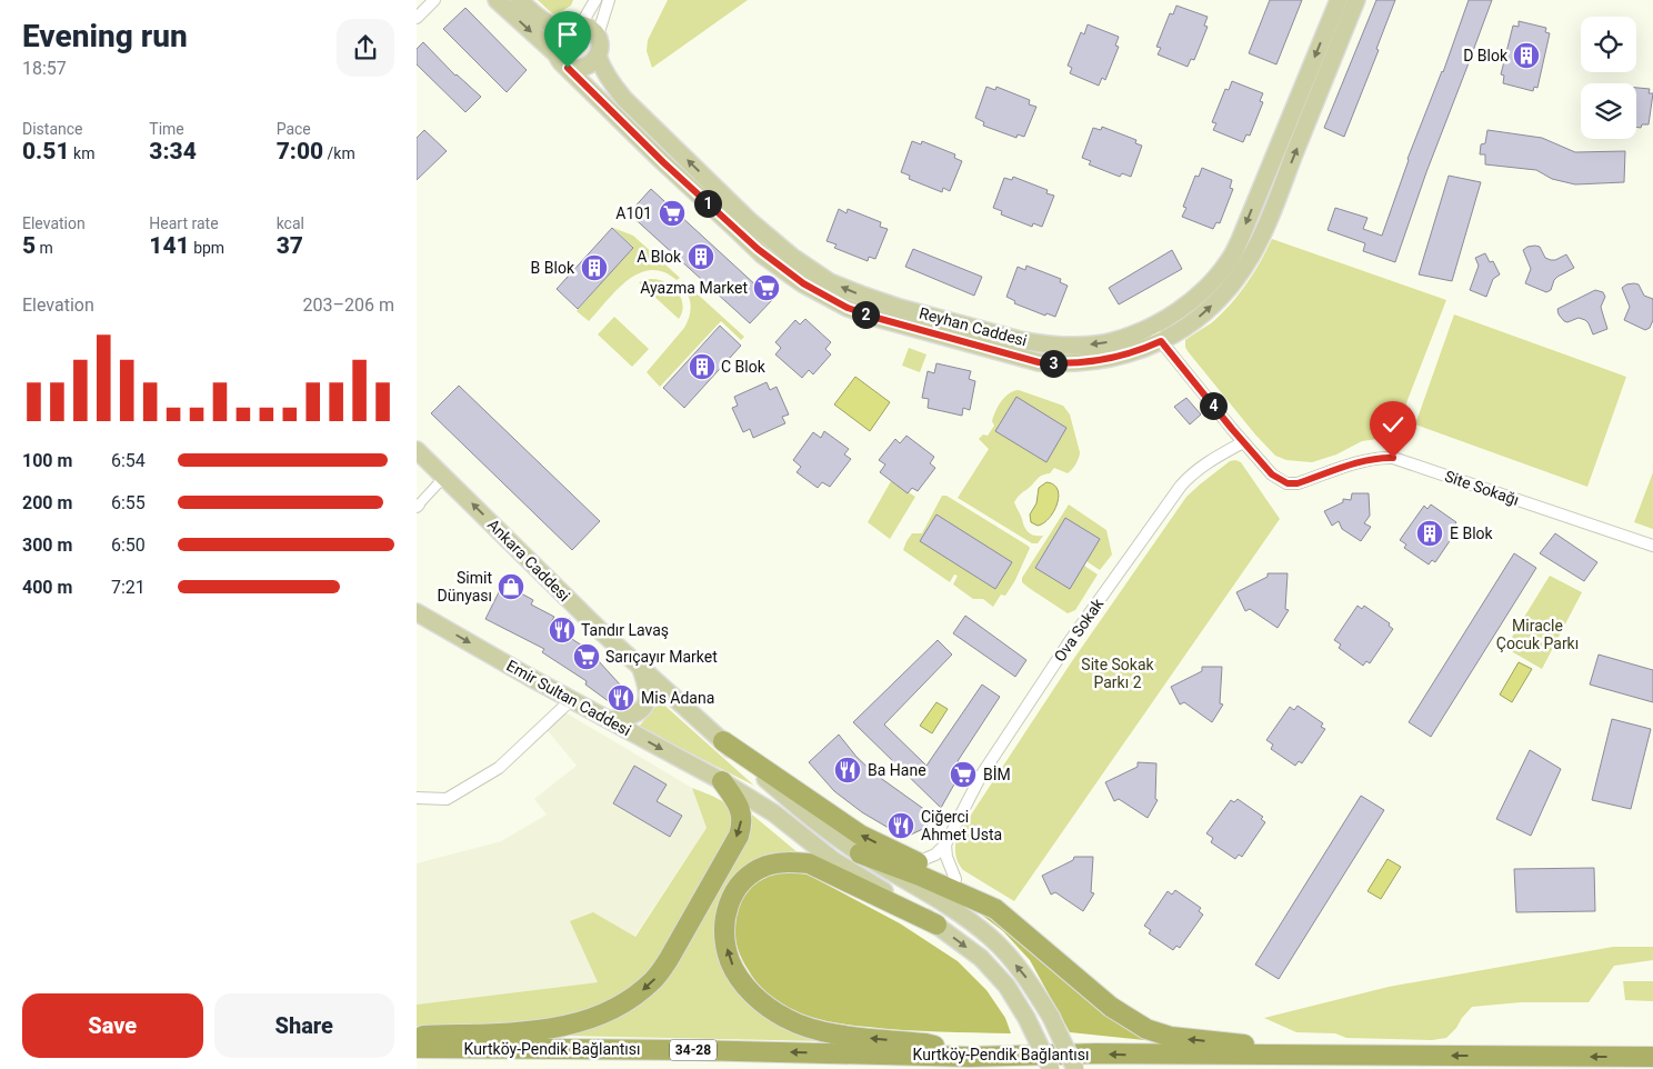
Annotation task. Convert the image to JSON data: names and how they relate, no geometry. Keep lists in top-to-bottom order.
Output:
{
  "streets": {
    "highway": ["Kurtköy-Pendik Bağlantısı", "34-28"],
    "main road": ["Reyhan Caddesi", "Ankara Caddesi", "Emir Sultan Caddesi"],
    "street": ["Site Sokağı", "Ova Sokak"]
  },
  "crossings": [
    ["Reyhan Caddesi", "Site Sokağı"],
    ["Site Sokağı", "Ova Sokak"]
  ],
  "one_way": ["Ankara Caddesi", "Emir Sultan Caddesi", "Kurtköy-Pendik Bağlantısı"],
  "parks": ["Miracle Çocuk Parkı", "Site Sokak Parkı 2"],
  "places": {
    "building": [
      "D Blok",
      "A Blok",
      "B Blok",
      "C Blok",
      "E Blok"
    ],
    "supermarket": [
      "A101",
      "Ayazma Market",
      "Sarıçayır Market",
      "BİM"
    ],
    "shop": ["Simit Dünyası"],
    "restaurant": [
      "Tandır Lavaş",
      "Mis Adana",
      "Ba Hane",
      "Ciğerci Ahmet Usta"
    ]
  },
  "page": {
    "heading": ["Evening run", "18:57"],
    "stats": [
      ["Distance", "0.51 km"],
      ["Time", "3:34"],
      ["Pace", "7:00 /km"],
      ["Elevation", "5 m"],
      ["Heart rate", "141 bpm"],
      ["kcal", "37"]
    ],
    "pins": [
      "1",
      "2",
      "3",
      "4"
    ],
    "chart": ["Elevation", "203–206 m"],
    "list": [
      {
        "name": "100 m",
        "note": "6:54"
      },
      {
        "name": "200 m",
        "note": "6:55"
      },
      {
        "name": "300 m",
        "note": "6:50"
      },
      {
        "name": "400 m",
        "note": "7:21"
      }
    ],
    "buttons": ["Save", "Share"]
  }
}
